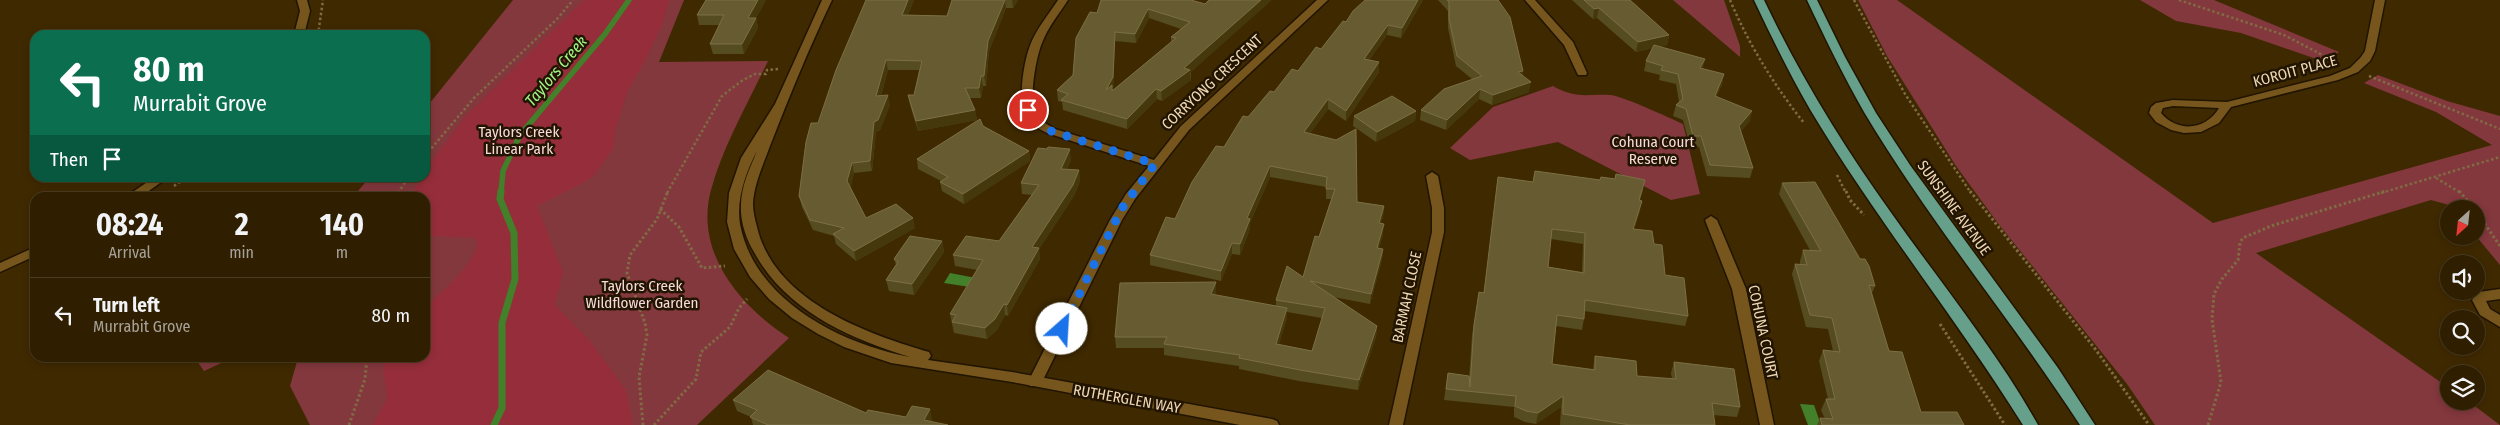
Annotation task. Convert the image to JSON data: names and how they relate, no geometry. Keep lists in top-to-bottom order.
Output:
{
  "streets": {
    "main road": ["SUNSHINE AVENUE"],
    "street": [
      "KOROIT PLACE",
      "CORRYONG CRESCENT",
      "BARMAH CLOSE",
      "COHUNA COURT",
      "RUTHERGLEN WAY"
    ]
  },
  "crossings": [
    ["CORRYONG CRESCENT", "RUTHERGLEN WAY"]
  ],
  "water": ["Taylors Creek"],
  "parks": ["Taylors Creek Linear Park", "Cohuna Court Reserve", "Taylors Creek Wildflower Garden"],
  "north": "bottom left",
  "page": {
    "turn": ["80 m", "Murrabit Grove"],
    "then": "Then",
    "eta": [
      "08:24",
      "Arrival",
      "2",
      "min",
      "140",
      "m"
    ],
    "list": [
      {
        "name": "Turn left",
        "note": "Murrabit Grove",
        "value": "80 m"
      }
    ]
  }
}
